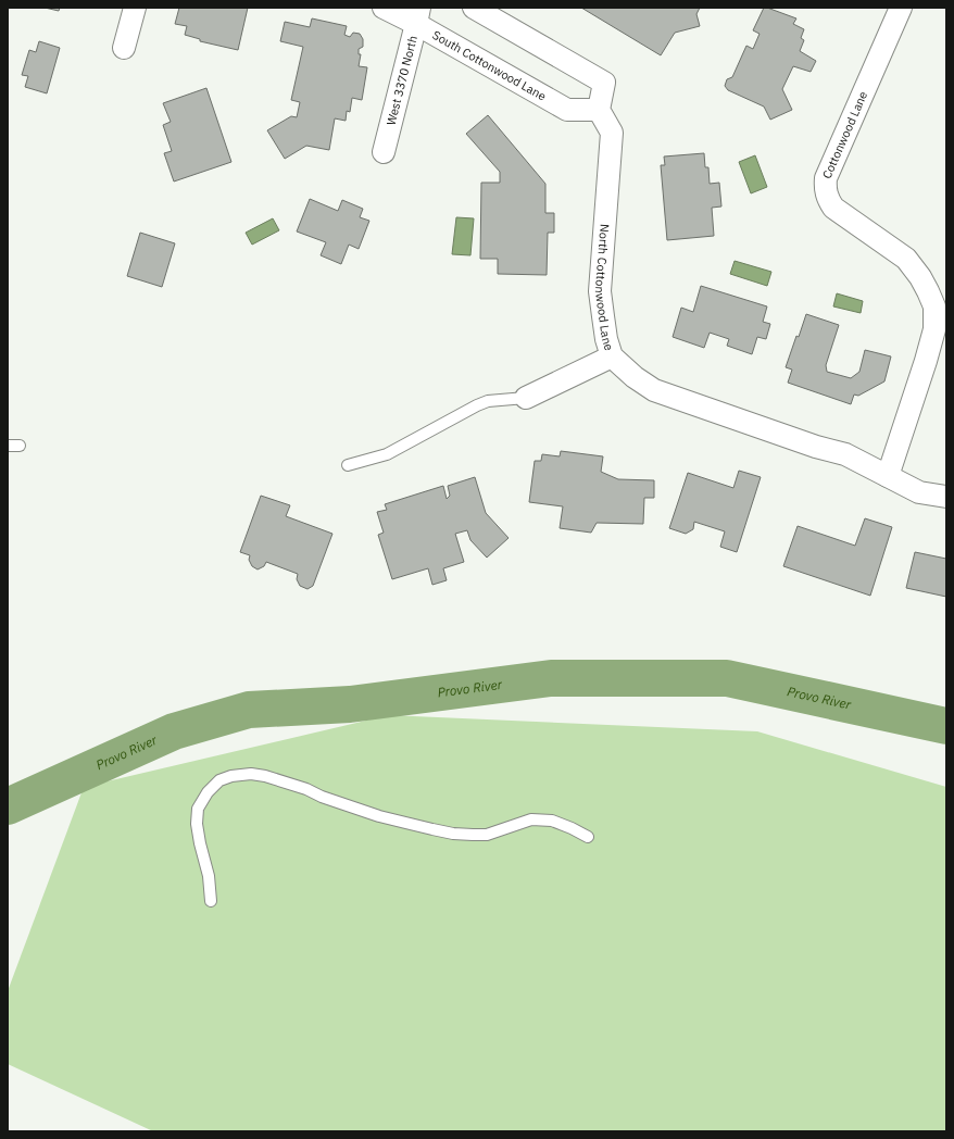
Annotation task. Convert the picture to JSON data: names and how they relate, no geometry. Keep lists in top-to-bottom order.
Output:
{
  "streets": {
    "street": [
      "South Cottonwood Lane",
      "West 3370 North",
      "Cottonwood Lane",
      "North Cottonwood Lane"
    ]
  },
  "crossings": [
    ["South Cottonwood Lane", "West 3370 North"],
    ["South Cottonwood Lane", "North Cottonwood Lane"],
    ["Cottonwood Lane", "North Cottonwood Lane"]
  ],
  "water": ["Provo River"]
}
